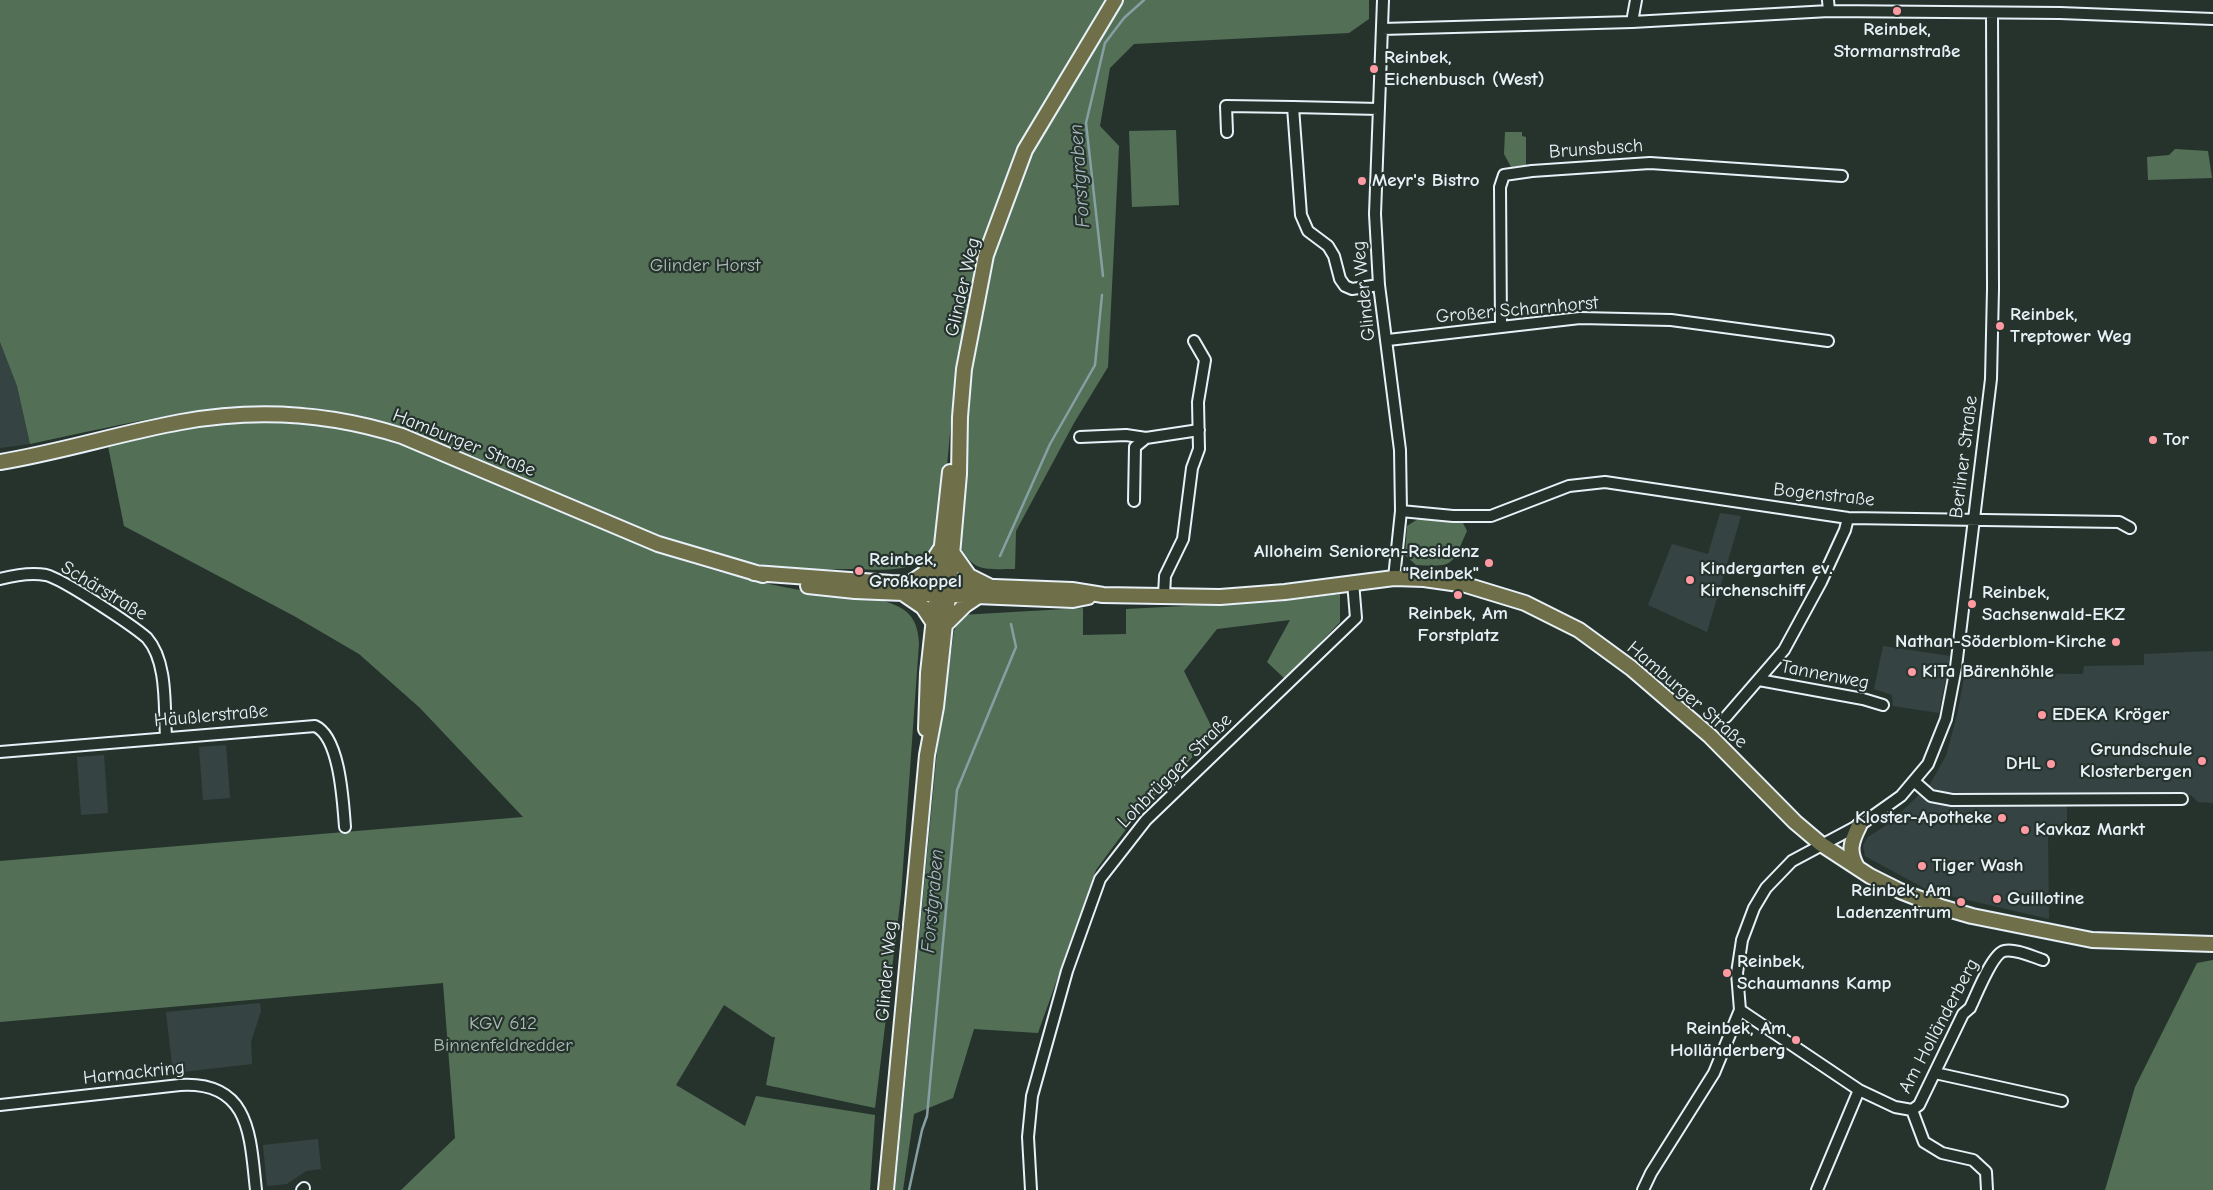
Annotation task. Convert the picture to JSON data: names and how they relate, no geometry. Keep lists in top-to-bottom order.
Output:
{
  "streets": {
    "main road": ["Glinder Weg", "Hamburger Straße"],
    "street": [
      "Brunsbusch",
      "Großer Scharnhorst",
      "Berliner Straße",
      "Bogenstraße",
      "Schärstraße",
      "Tannenweg",
      "Häußlerstraße",
      "Lohbrügger Straße",
      "Am Holländerberg",
      "Harnackring"
    ]
  },
  "crossings": [
    ["Brunsbusch", "Großer Scharnhorst"],
    ["Glinder Weg", "Großer Scharnhorst"],
    ["Glinder Weg", "Hamburger Straße"],
    ["Glinder Weg", "Bogenstraße"],
    ["Hamburger Straße", "Berliner Straße"],
    ["Hamburger Straße", "Lohbrügger Straße"],
    ["Berliner Straße", "Bogenstraße"],
    ["Berliner Straße", "Am Holländerberg"],
    ["Schärstraße", "Häußlerstraße"]
  ],
  "water": ["Forstgraben"],
  "parks": ["Glinder Horst", "KGV 612 Binnenfeldredder"],
  "places": [
    "Reinbek, Stormarnstraße",
    "Reinbek, Eichenbusch (West)",
    "Meyr's Bistro",
    "Reinbek, Treptower Weg",
    "Tor",
    "Alloheim Senioren-Residenz \"Reinbek\"",
    "Reinbek, Großkoppel",
    "Kindergarten ev. Kirchenschiff",
    "Reinbek, Am Forstplatz",
    "Reinbek, Sachsenwald-EKZ",
    "Nathan-Söderblom-Kirche",
    "KiTa Bärenhöhle",
    "EDEKA Kröger",
    "Grundschule Klosterbergen",
    "DHL",
    "Kloster-Apotheke",
    "Kavkaz Markt",
    "Tiger Wash",
    "Guillotine",
    "Reinbek, Am Ladenzentrum",
    "Reinbek, Schaumanns Kamp",
    "Reinbek, Am Holländerberg"
  ]
}
